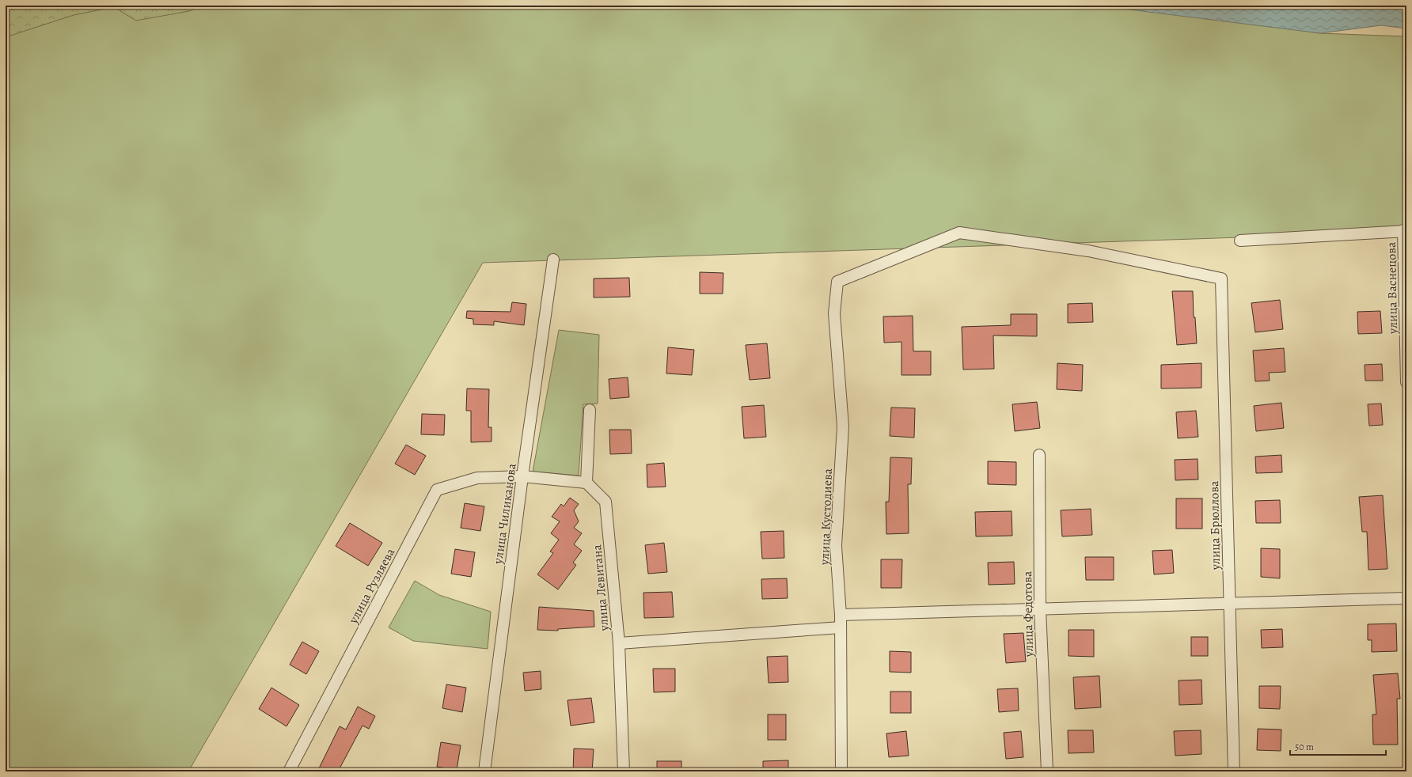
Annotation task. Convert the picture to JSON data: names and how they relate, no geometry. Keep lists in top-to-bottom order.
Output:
{
  "streets": {
    "street": [
      "улица Васнецова",
      "улица Чиликанова",
      "улица Кустодиева",
      "улица Брюллова",
      "улица Рузляева",
      "улица Левитана",
      "улица Федотова"
    ]
  },
  "crossings": [
    ["улица Чиликанова", "улица Рузляева"],
    ["улица Кустодиева", "улица Брюллова"],
    ["улица Рузляева", "улица Левитана"]
  ],
  "scale_bar": "50 m"
}
